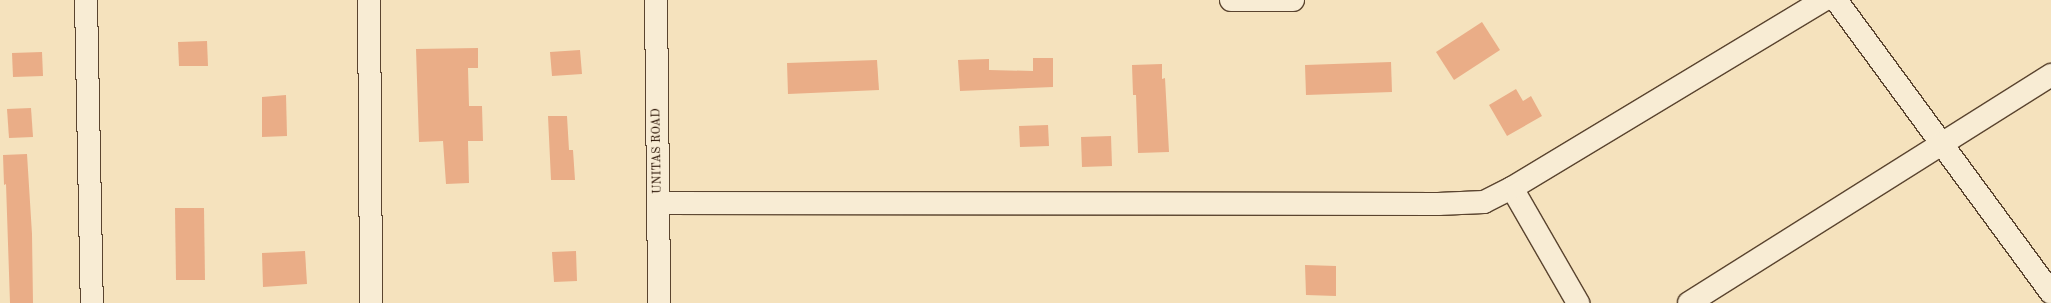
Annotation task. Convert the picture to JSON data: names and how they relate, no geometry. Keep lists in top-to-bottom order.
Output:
{
  "streets": {
    "street": ["UNITAS ROAD"]
  }
}
